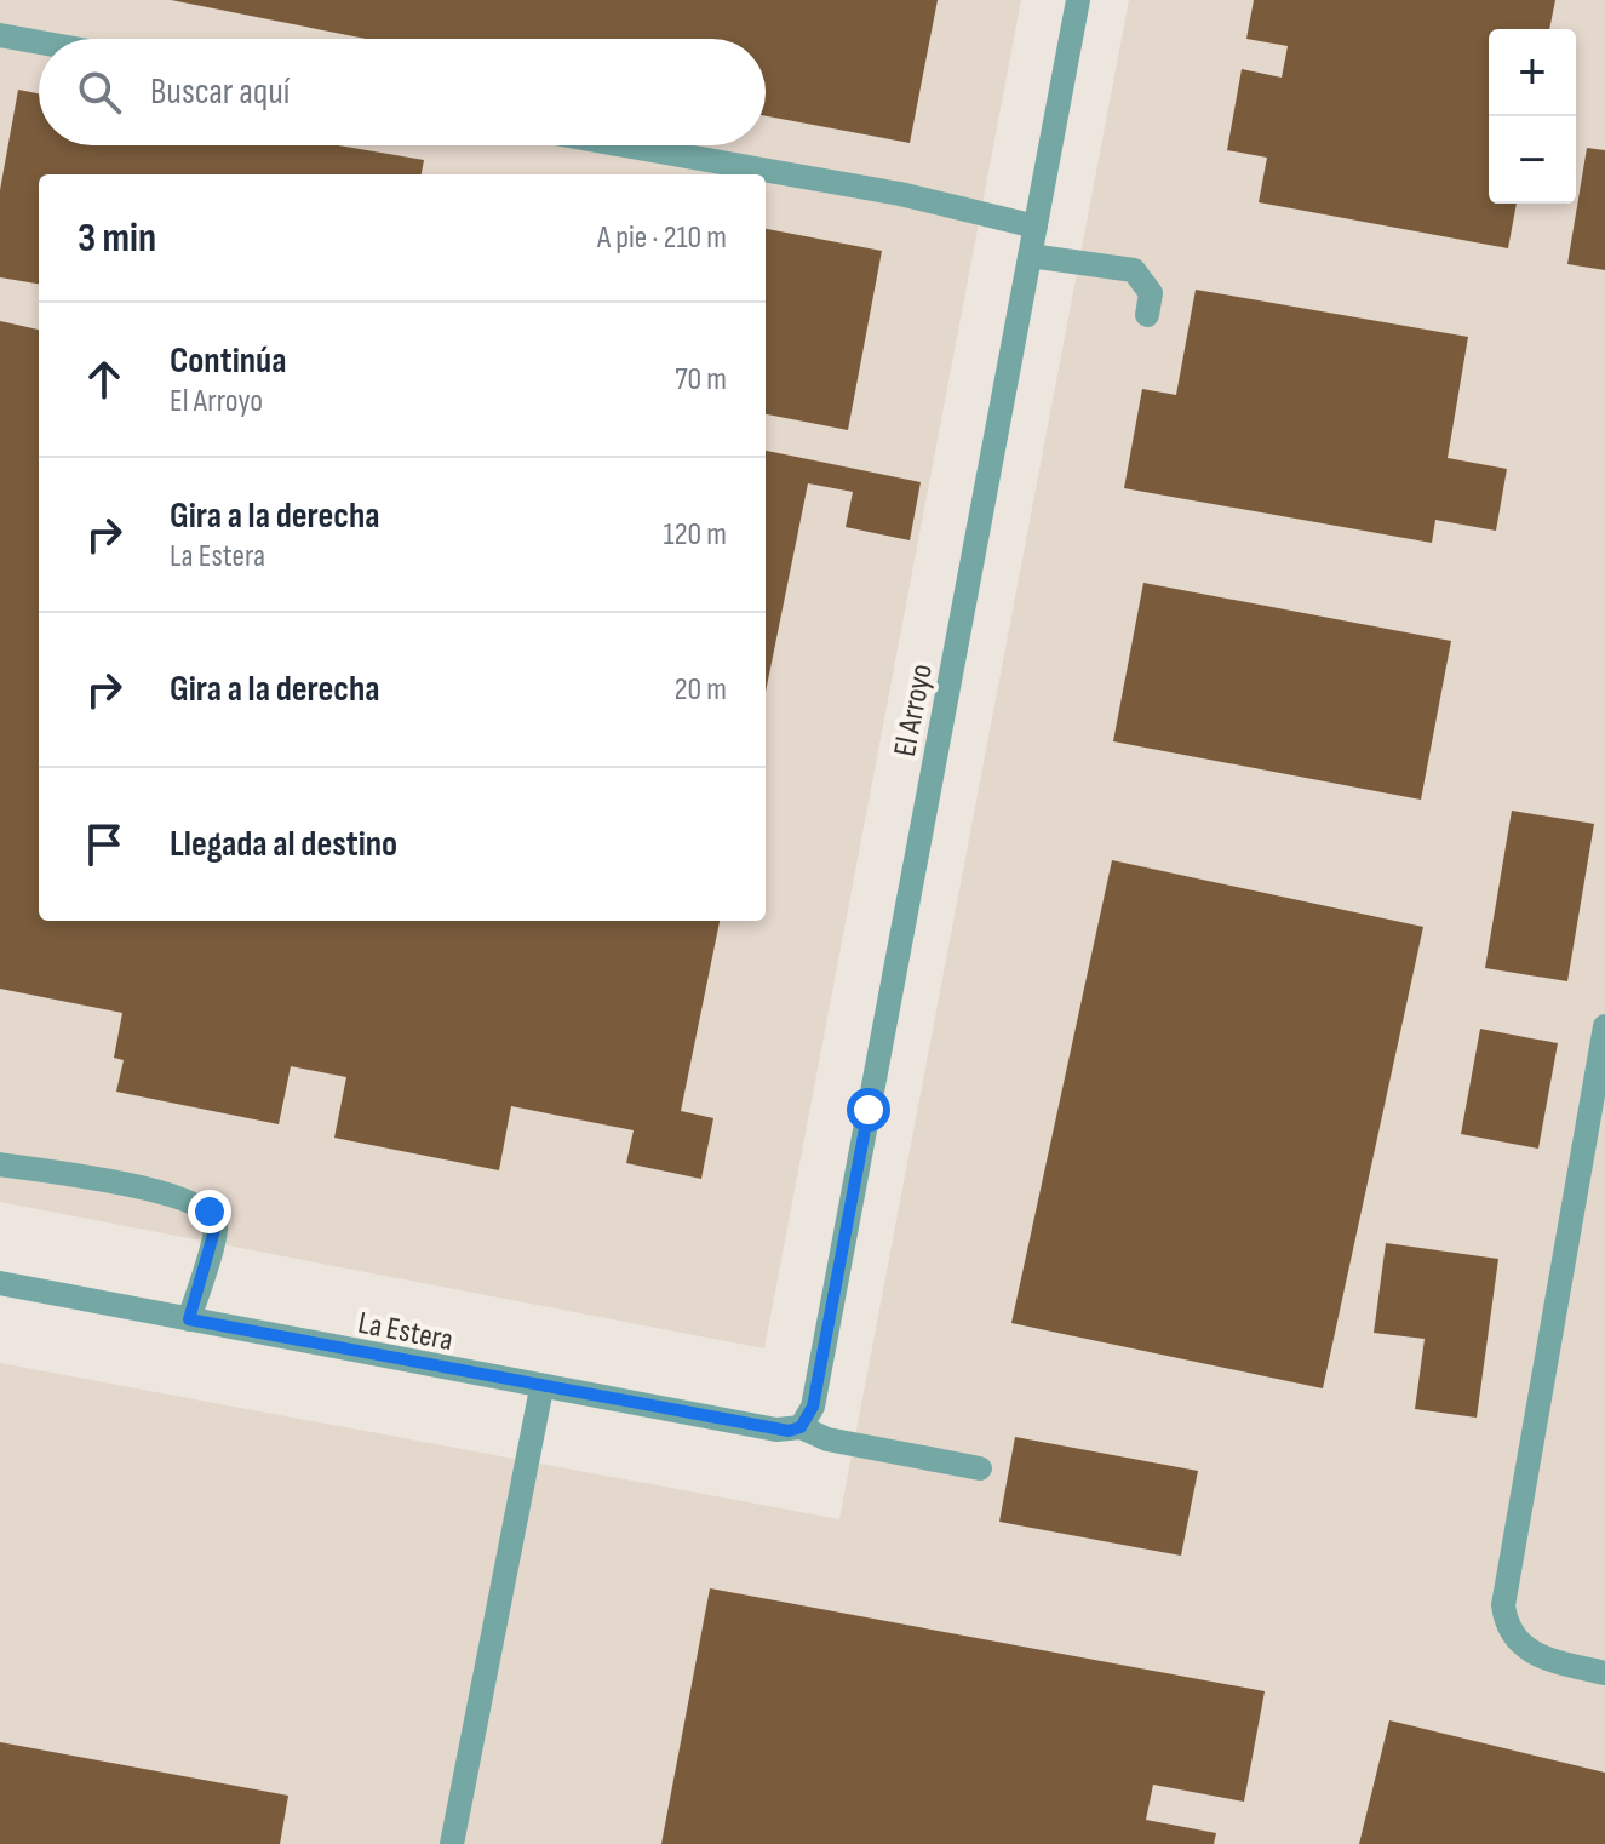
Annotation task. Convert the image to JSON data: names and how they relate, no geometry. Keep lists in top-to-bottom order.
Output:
{
  "streets": {
    "street": ["El Arroyo", "La Estera"]
  },
  "crossings": [
    ["El Arroyo", "La Estera"]
  ],
  "page": {
    "map_buttons": ["+", "−"],
    "search": "Buscar aquí",
    "heading": ["3 min", "A pie · 210 m"],
    "list": [
      ["Continúa", "El Arroyo", "70 m"],
      ["Gira a la derecha", "La Estera", "120 m"],
      ["Gira a la derecha", "20 m"],
      "Llegada al destino"
    ]
  }
}
